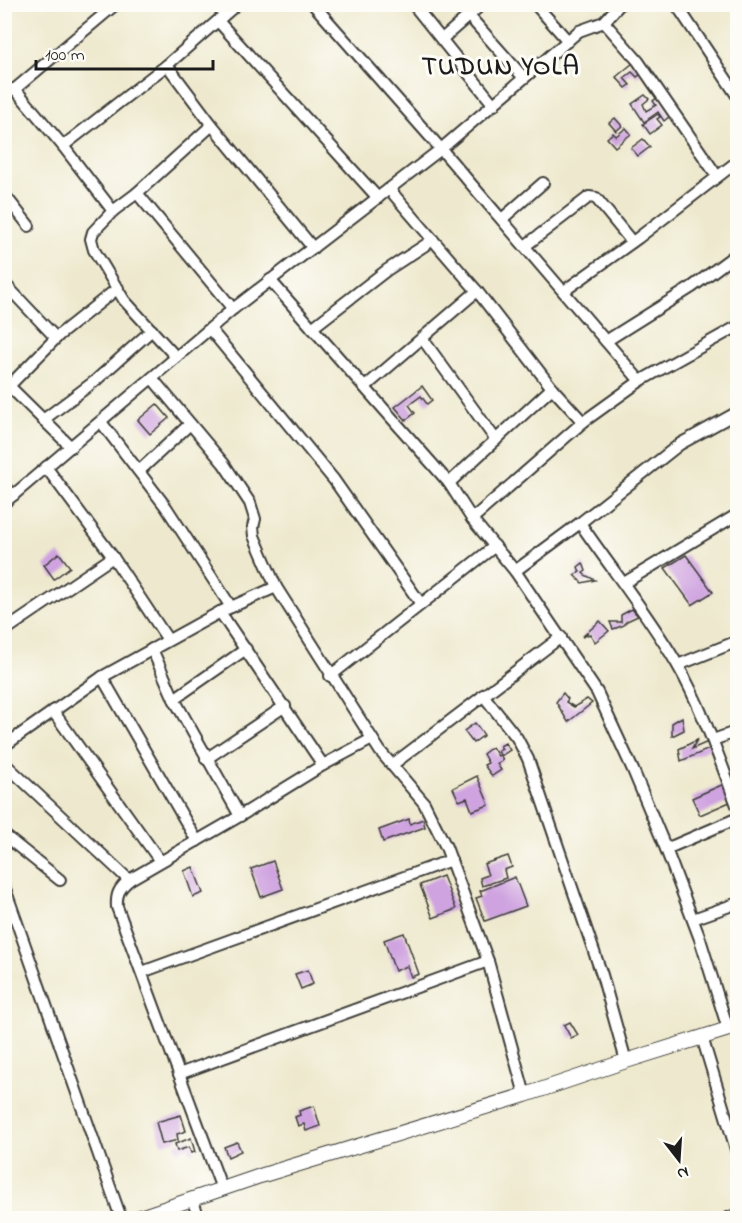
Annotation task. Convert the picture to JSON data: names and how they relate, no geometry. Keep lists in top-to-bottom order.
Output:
{
  "districts": ["TUDUN YOLA"],
  "scale_bar": "100 m",
  "north": "bottom"
}
